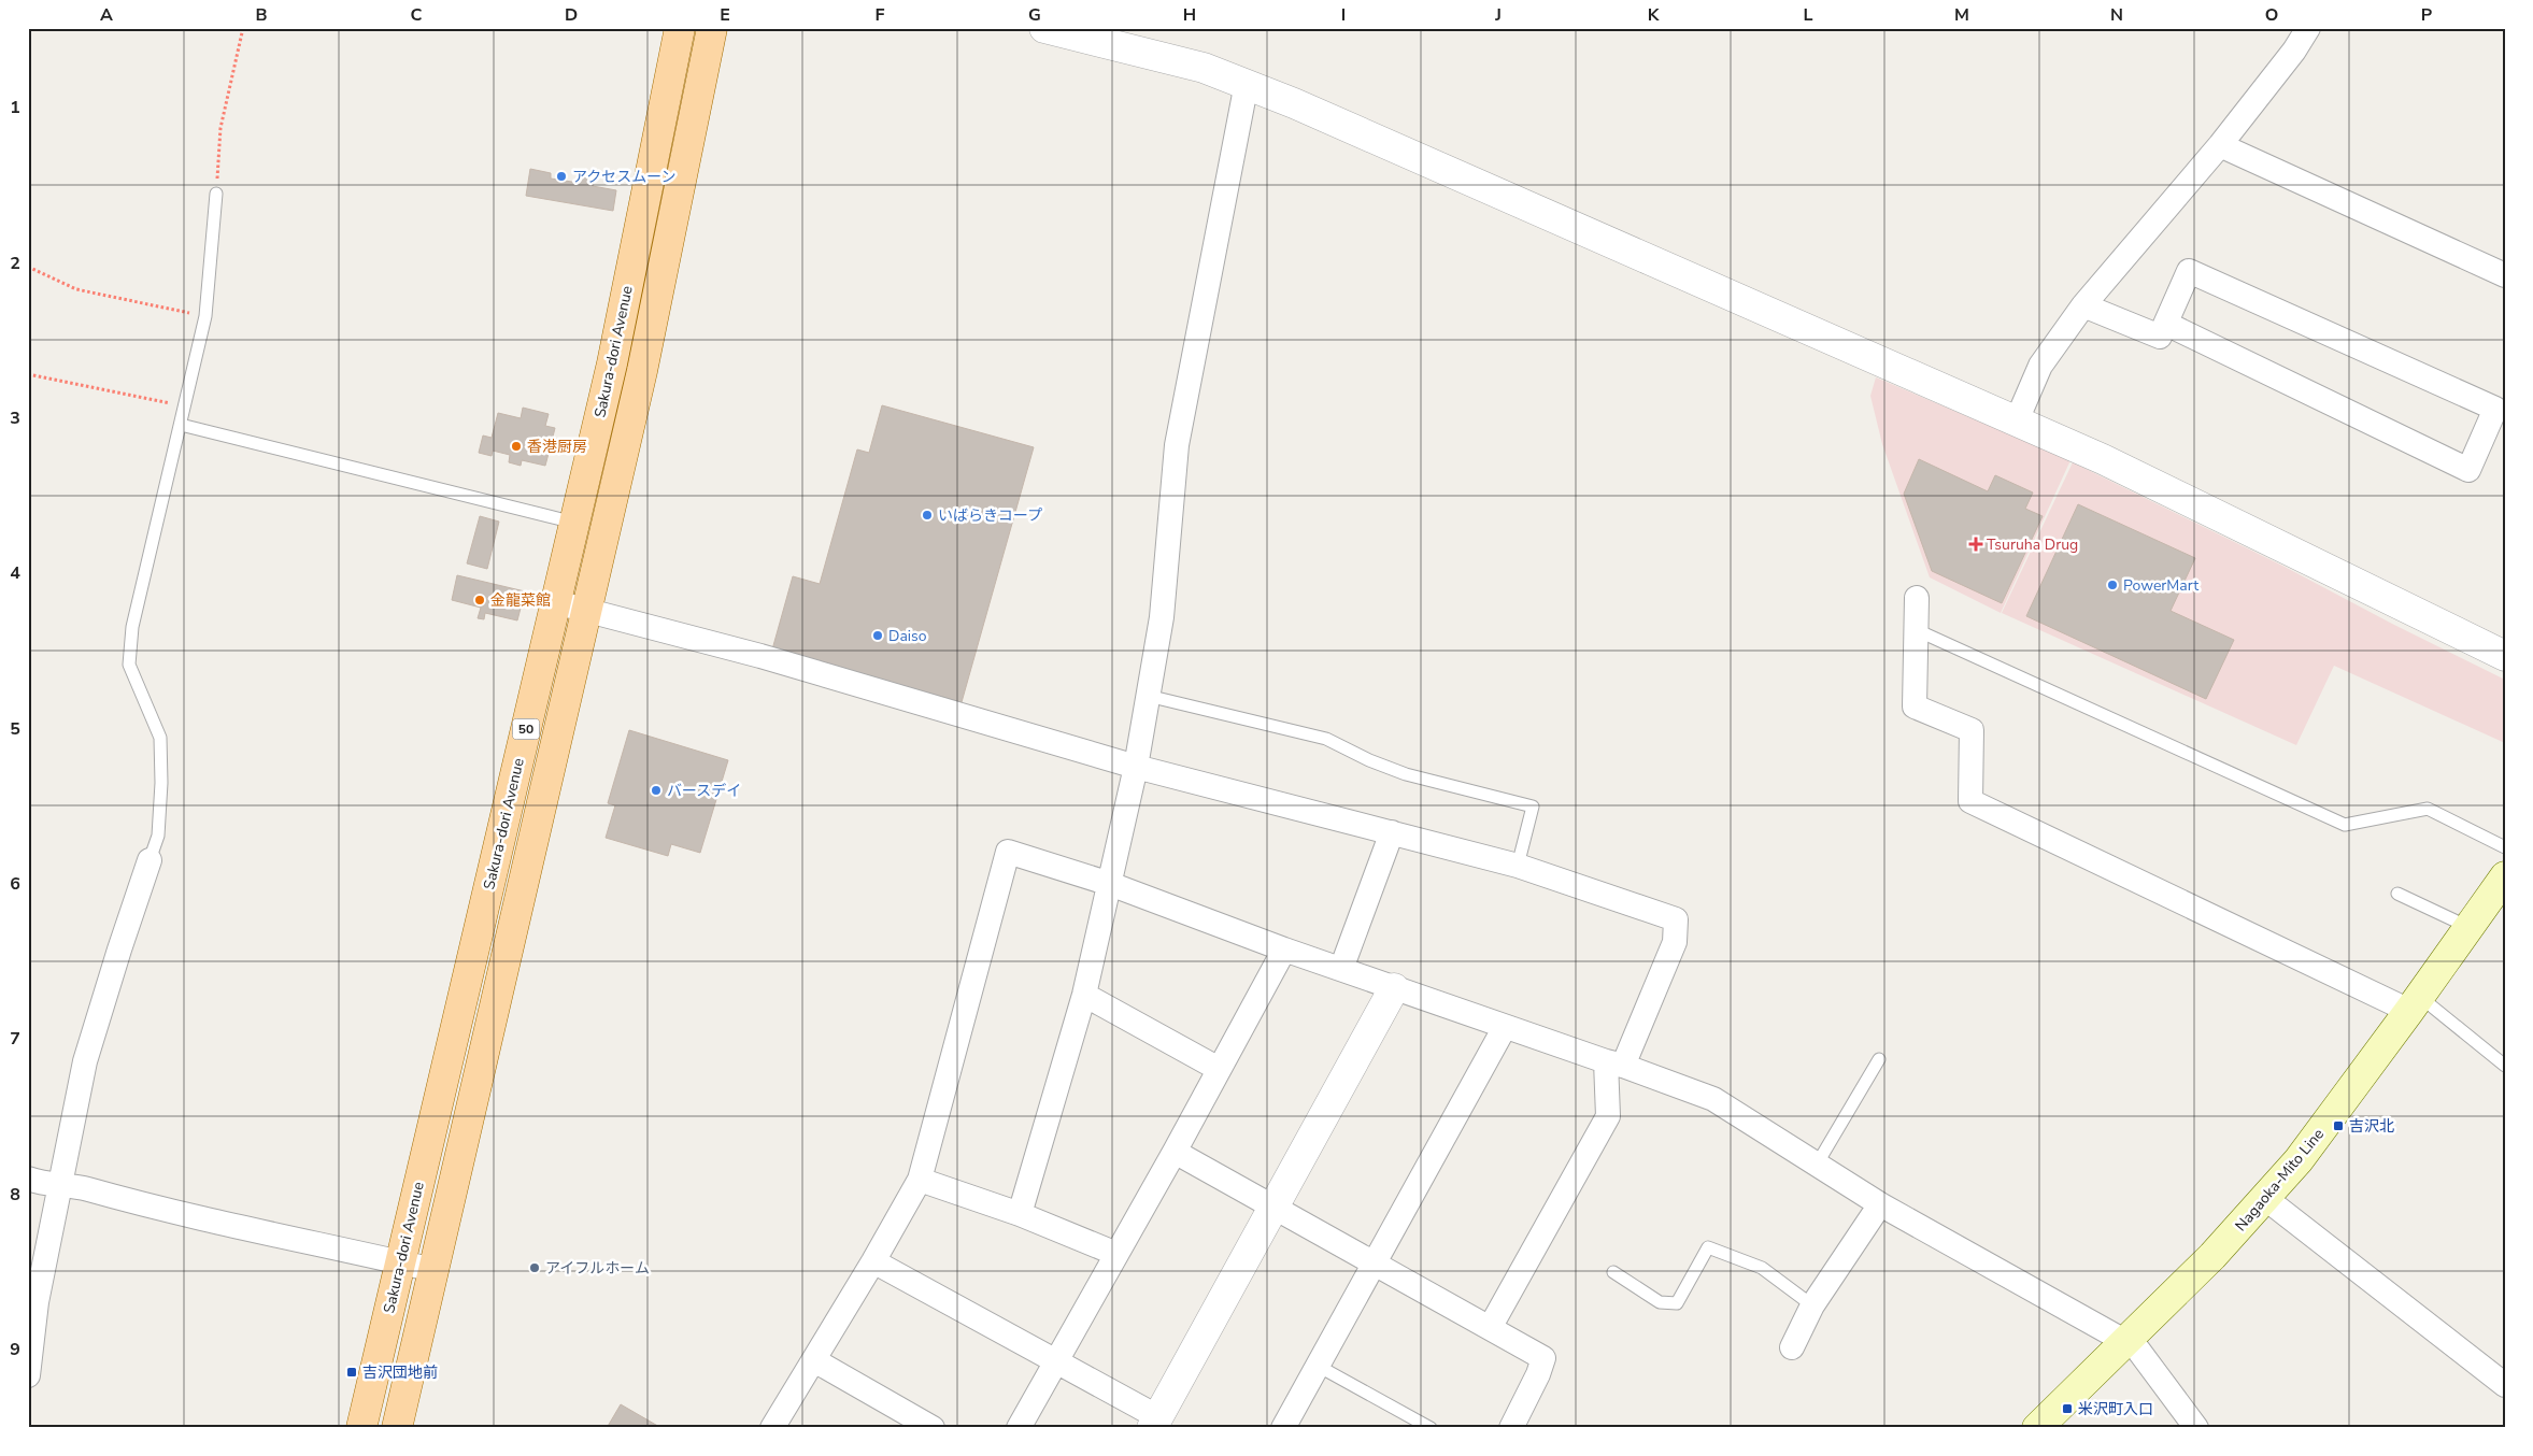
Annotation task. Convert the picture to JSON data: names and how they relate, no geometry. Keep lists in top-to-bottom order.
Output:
{
  "streets": {
    "main road": ["Sakura-dori Avenue", "50", "Nagaoka-Mito Line"]
  },
  "places": {
    "other": [
      "アクセスムーン",
      "香港厨房",
      "いばらきコープ",
      "PowerMart",
      "金龍菜館",
      "Daiso",
      "バースデイ",
      "アイフルホーム"
    ],
    "health": ["Tsuruha Drug"],
    "transit": ["吉沢北", "吉沢団地前", "米沢町入口"]
  },
  "grid": {
    "columns": [
      "A",
      "B",
      "C",
      "D",
      "E",
      "F",
      "G",
      "H",
      "I",
      "J",
      "K",
      "L",
      "M",
      "N",
      "O",
      "P"
    ],
    "rows": [
      "1",
      "2",
      "3",
      "4",
      "5",
      "6",
      "7",
      "8",
      "9"
    ]
  }
}
